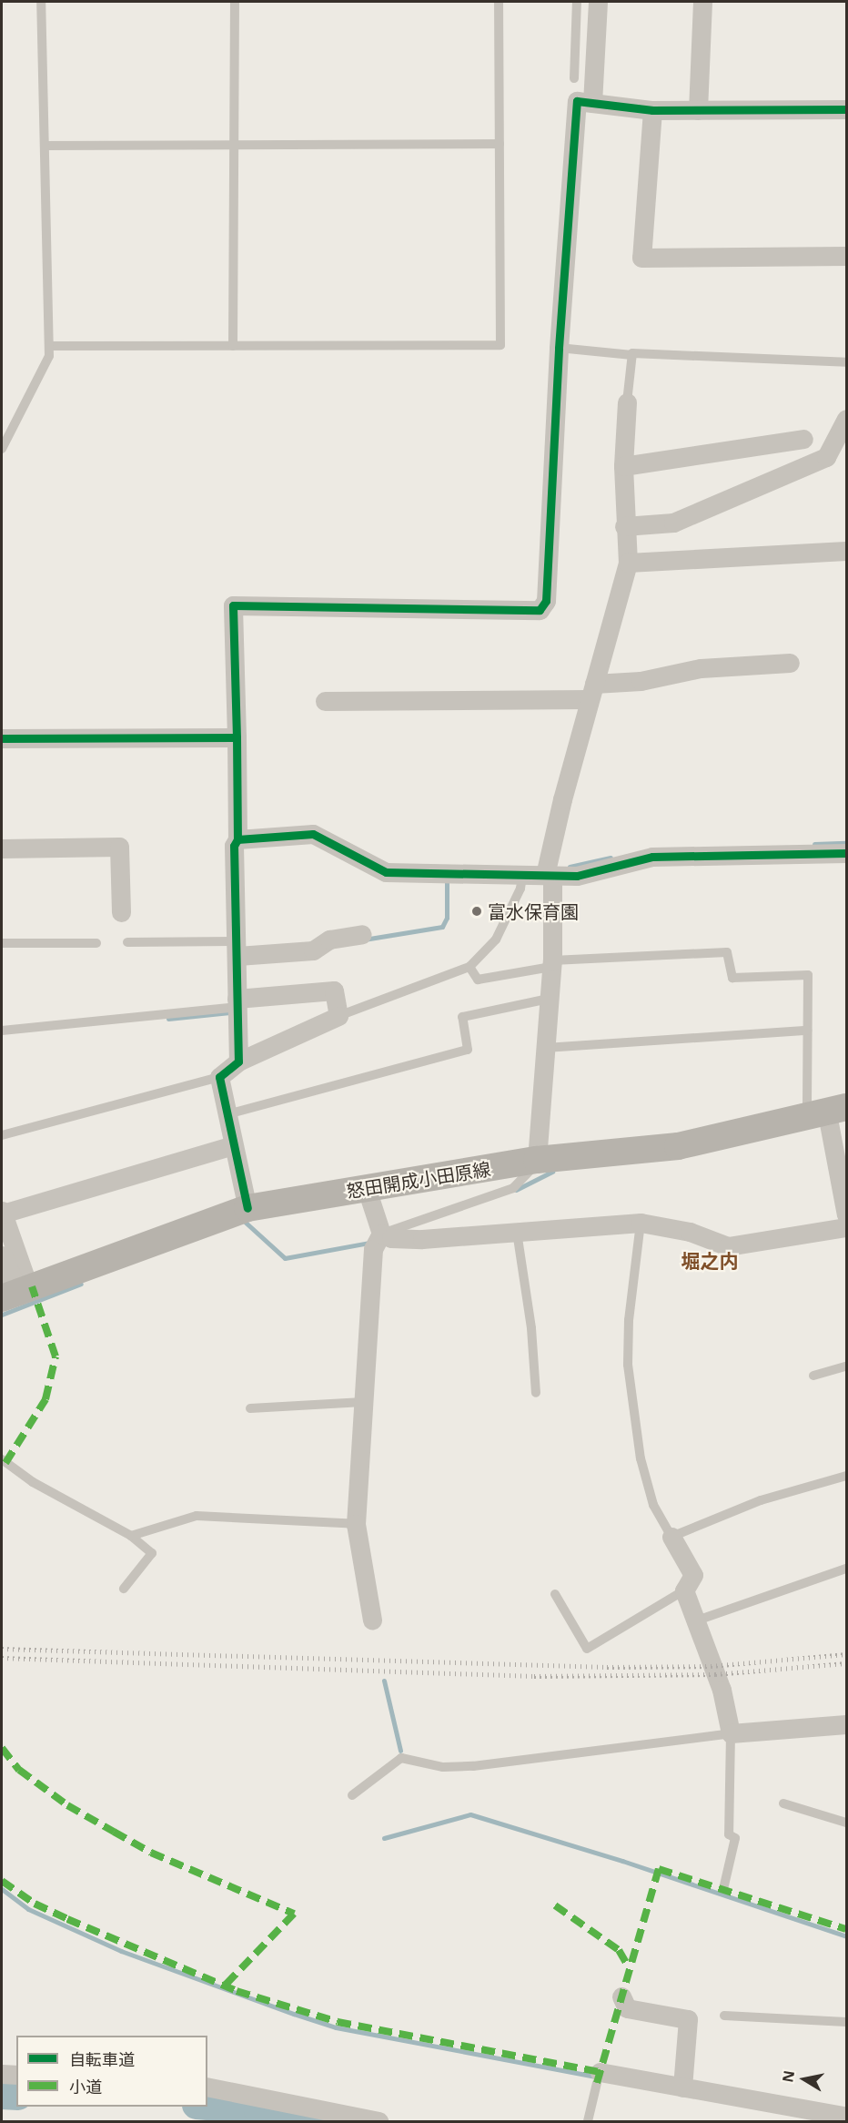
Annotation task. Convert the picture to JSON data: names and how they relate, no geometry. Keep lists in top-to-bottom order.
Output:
{
  "streets": {
    "main road": ["怒田開成小田原線"]
  },
  "districts": ["堀之内"],
  "places": ["富水保育園"],
  "legend": ["自転車道", "小道"],
  "north": "left"
}
